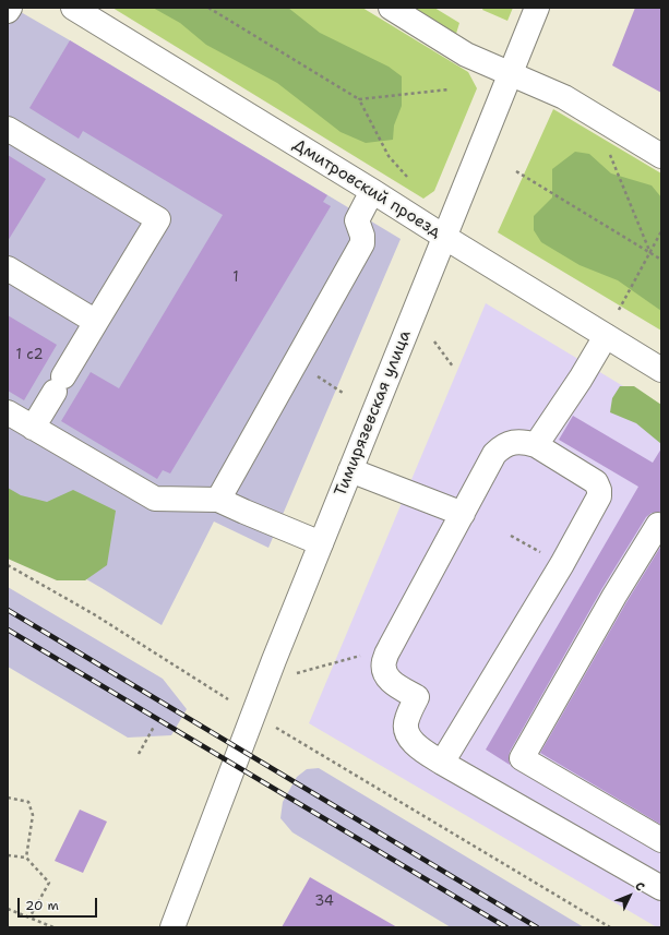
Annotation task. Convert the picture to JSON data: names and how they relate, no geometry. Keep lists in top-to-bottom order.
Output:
{
  "streets": {
    "main road": ["Дмитровский проезд", "Тимирязевская улица"]
  },
  "crossings": [
    ["Дмитровский проезд", "Тимирязевская улица"]
  ],
  "house_numbers": ["1", "1 с2", "34"],
  "scale_bar": "20 m",
  "north": "top right"
}
